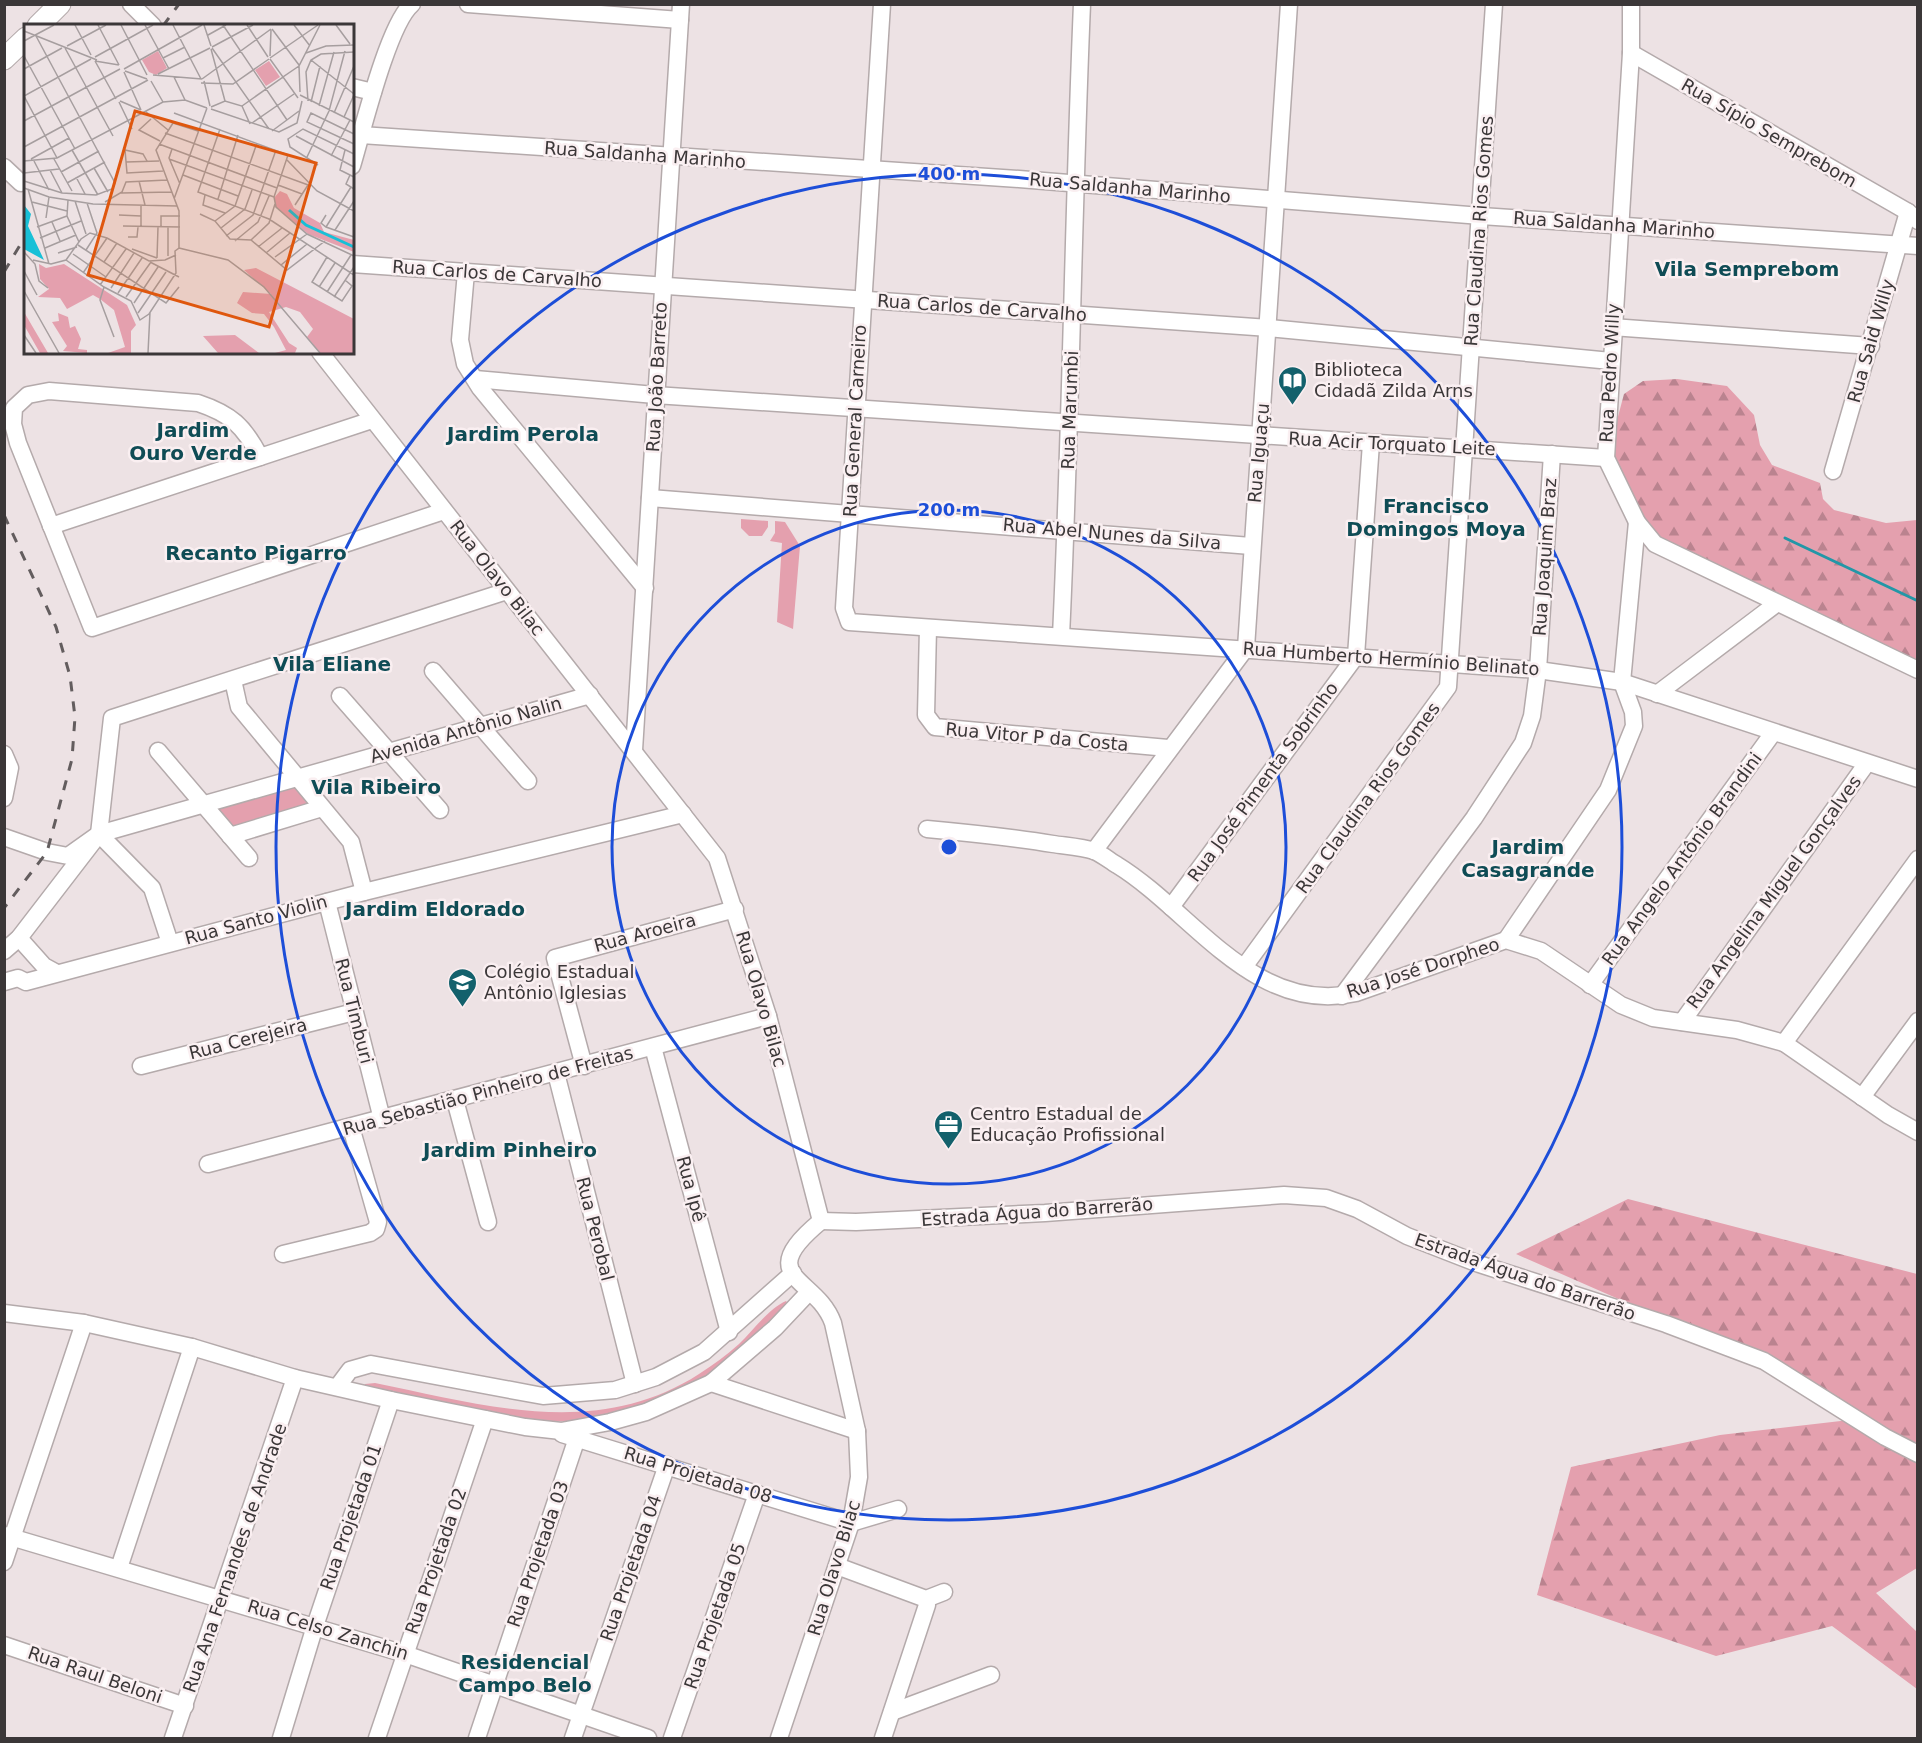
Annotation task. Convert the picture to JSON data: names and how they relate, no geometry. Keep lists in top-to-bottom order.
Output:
{
  "streets": {
    "street": [
      "Rua Sípio Semprebom",
      "Rua Saldanha Marinho",
      "Rua Claudina Rios Gomes",
      "Rua Carlos de Carvalho",
      "Rua Said Willy",
      "Rua Pedro Willy",
      "Rua João Barreto",
      "Rua Marumbi",
      "Rua General Carneiro",
      "Rua Acir Torquato Leite",
      "Rua Iguaçu",
      "Rua Abel Nunes da Silva",
      "Rua Joaquim Braz",
      "Rua Olavo Bilac",
      "Rua Humberto Hermínio Belinato",
      "Avenida Antônio Nalin",
      "Rua Vitor P da Costa",
      "Rua José Pimenta Sobrinho",
      "Rua Angelo Antônio Brandini",
      "Rua Angelina Miguel Gonçalves",
      "Rua Santo Violin",
      "Rua Aroeira",
      "Rua José Dorpheo",
      "Rua Timburi",
      "Rua Cerejeira",
      "Rua Sebastião Pinheiro de Freitas",
      "Rua Ipê",
      "Estrada Água do Barrerão",
      "Rua Perobal",
      "Rua Projetada 08",
      "Rua Projetada 01",
      "Rua Projetada 03",
      "Rua Ana Fernandes de Andrade",
      "Rua Projetada 02",
      "Rua Projetada 04",
      "Rua Projetada 05",
      "Rua Celso Zanchin",
      "Rua Raul Beloni"
    ]
  },
  "crossings": [
    ["Rua Sípio Semprebom", "Rua Said Willy"],
    ["Rua Sípio Semprebom", "Rua Pedro Willy"],
    ["Rua Saldanha Marinho", "Rua Claudina Rios Gomes"],
    ["Rua Saldanha Marinho", "Rua Said Willy"],
    ["Rua Saldanha Marinho", "Rua Pedro Willy"],
    ["Rua Saldanha Marinho", "Rua João Barreto"],
    ["Rua Saldanha Marinho", "Rua Marumbi"],
    ["Rua Saldanha Marinho", "Rua General Carneiro"],
    ["Rua Saldanha Marinho", "Rua Iguaçu"],
    ["Rua Claudina Rios Gomes", "Rua Carlos de Carvalho"],
    ["Rua Claudina Rios Gomes", "Rua Acir Torquato Leite"],
    ["Rua Claudina Rios Gomes", "Rua Humberto Hermínio Belinato"],
    ["Rua Claudina Rios Gomes", "Rua José Dorpheo"],
    ["Rua Carlos de Carvalho", "Rua Pedro Willy"],
    ["Rua Carlos de Carvalho", "Rua João Barreto"],
    ["Rua Carlos de Carvalho", "Rua Marumbi"],
    ["Rua Carlos de Carvalho", "Rua General Carneiro"],
    ["Rua Carlos de Carvalho", "Rua Iguaçu"],
    ["Rua Pedro Willy", "Rua Acir Torquato Leite"],
    ["Rua João Barreto", "Rua Acir Torquato Leite"],
    ["Rua João Barreto", "Rua Abel Nunes da Silva"],
    ["Rua João Barreto", "Rua Olavo Bilac"],
    ["Rua Marumbi", "Rua Acir Torquato Leite"],
    ["Rua Marumbi", "Rua Abel Nunes da Silva"],
    ["Rua Marumbi", "Rua Humberto Hermínio Belinato"],
    ["Rua General Carneiro", "Rua Acir Torquato Leite"],
    ["Rua General Carneiro", "Rua Abel Nunes da Silva"],
    ["Rua General Carneiro", "Rua Humberto Hermínio Belinato"],
    ["Rua Acir Torquato Leite", "Rua Iguaçu"],
    ["Rua Acir Torquato Leite", "Rua Joaquim Braz"],
    ["Rua Iguaçu", "Rua Abel Nunes da Silva"],
    ["Rua Iguaçu", "Rua Humberto Hermínio Belinato"],
    ["Rua Joaquim Braz", "Rua Humberto Hermínio Belinato"],
    ["Rua Joaquim Braz", "Rua José Dorpheo"],
    ["Rua Olavo Bilac", "Avenida Antônio Nalin"],
    ["Rua Olavo Bilac", "Rua Santo Violin"],
    ["Rua Olavo Bilac", "Rua Aroeira"],
    ["Rua Olavo Bilac", "Rua Sebastião Pinheiro de Freitas"],
    ["Rua Olavo Bilac", "Estrada Água do Barrerão"],
    ["Rua Olavo Bilac", "Rua Projetada 08"],
    ["Rua Humberto Hermínio Belinato", "Rua Vitor P da Costa"],
    ["Rua Humberto Hermínio Belinato", "Rua José Pimenta Sobrinho"],
    ["Rua Humberto Hermínio Belinato", "Rua Angelo Antônio Brandini"],
    ["Rua Humberto Hermínio Belinato", "Rua Angelina Miguel Gonçalves"],
    ["Rua José Pimenta Sobrinho", "Rua José Dorpheo"],
    ["Rua Angelo Antônio Brandini", "Rua José Dorpheo"],
    ["Rua Angelina Miguel Gonçalves", "Rua José Dorpheo"],
    ["Rua Santo Violin", "Rua Timburi"],
    ["Rua Aroeira", "Rua Sebastião Pinheiro de Freitas"],
    ["Rua Timburi", "Rua Cerejeira"],
    ["Rua Timburi", "Rua Sebastião Pinheiro de Freitas"],
    ["Rua Sebastião Pinheiro de Freitas", "Rua Ipê"],
    ["Rua Sebastião Pinheiro de Freitas", "Rua Perobal"],
    ["Rua Projetada 08", "Rua Projetada 03"],
    ["Rua Projetada 08", "Rua Projetada 04"],
    ["Rua Projetada 08", "Rua Projetada 05"],
    ["Rua Projetada 01", "Rua Celso Zanchin"],
    ["Rua Projetada 03", "Rua Celso Zanchin"],
    ["Rua Ana Fernandes de Andrade", "Rua Celso Zanchin"],
    ["Rua Ana Fernandes de Andrade", "Rua Raul Beloni"],
    ["Rua Projetada 02", "Rua Celso Zanchin"],
    ["Rua Projetada 04", "Rua Celso Zanchin"]
  ],
  "districts": [
    "Vila Semprebom",
    "Jardim Ouro Verde",
    "Jardim Perola",
    "Francisco Domingos Moya",
    "Recanto Pigarro",
    "Vila Eliane",
    "Vila Ribeiro",
    "Jardim Casagrande",
    "Jardim Eldorado",
    "Jardim Pinheiro",
    "Residencial Campo Belo"
  ],
  "places": {
    "library": ["Biblioteca Cidadã Zilda Arns"],
    "school or university": ["Colégio Estadual Antônio Iglesias"],
    "office": ["Centro Estadual de Educação Profissional"]
  },
  "rings": ["400 m", "200 m"]
}
